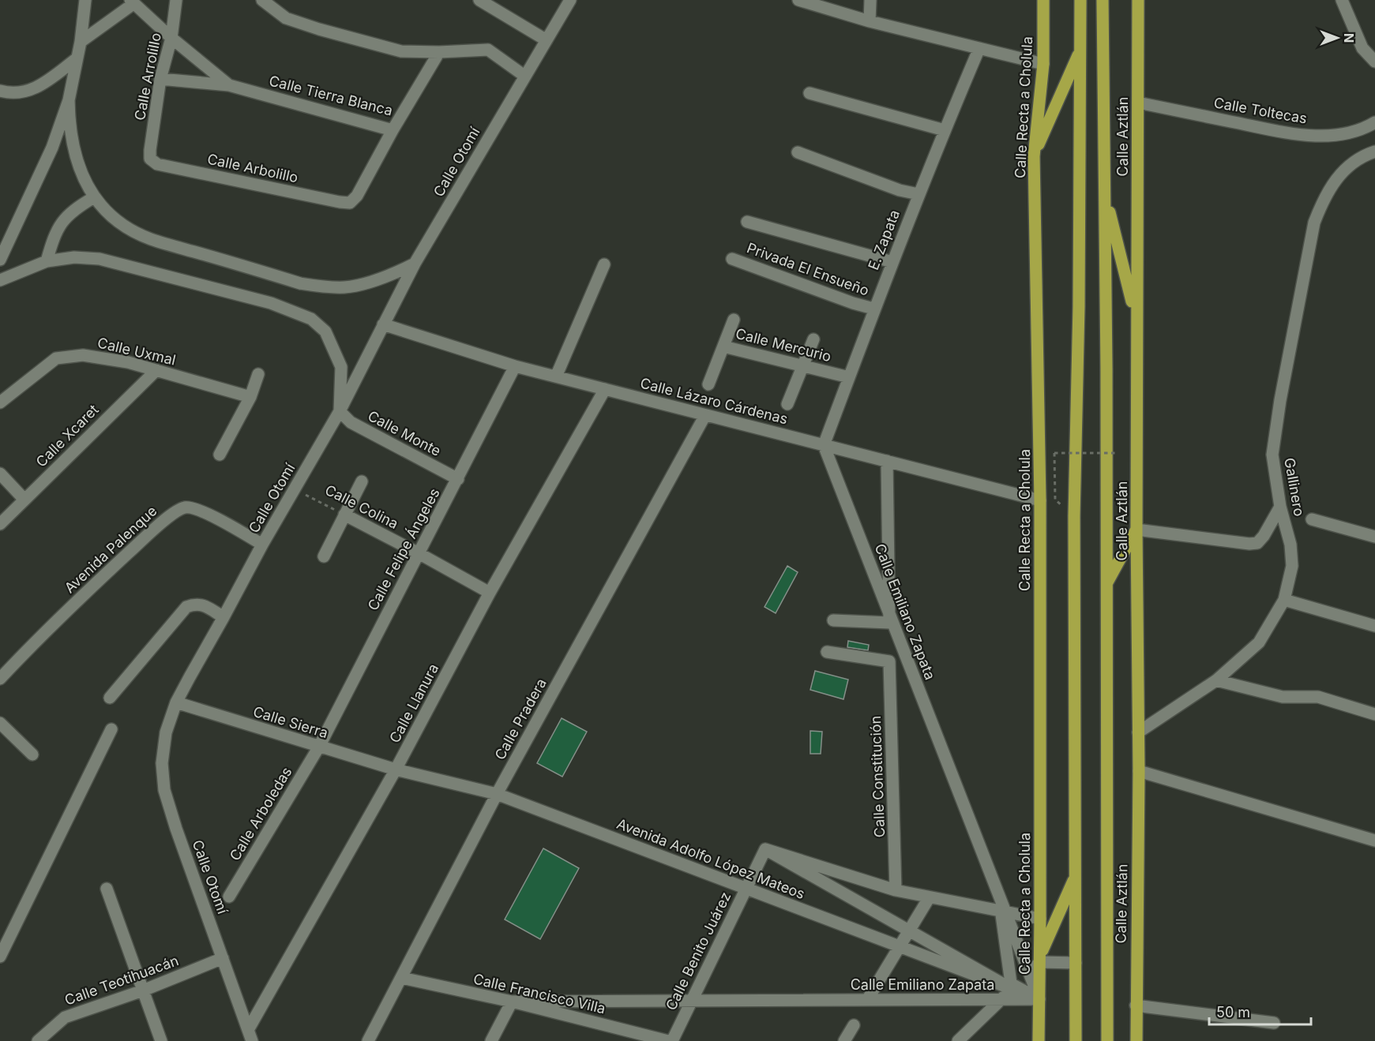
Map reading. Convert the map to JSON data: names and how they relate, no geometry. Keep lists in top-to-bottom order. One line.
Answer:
{"streets":{"main road":["Calle Recta a Cholula","Calle Aztlán"],"street":["Calle Arrolillo","Calle Tierra Blanca","Calle Toltecas","Calle Otomí","Calle Arbolillo","E. Zapata","Privada El Ensueño","Calle Mercurio","Calle Uxmal","Calle Lázaro Cárdenas","Calle Monte","Calle Xcaret","Gallinero","Calle Colina","Avenida Palenque","Calle Felipe Ángeles","Calle Emiliano Zapata","Calle Llanura","Calle Pradera","Calle Sierra","Calle Constitución","Calle Arboledas","Avenida Adolfo López Mateos","Calle Benito Juárez","Calle Teotihuacán","Calle Francisco Villa"]},"crossings":[["Calle Arrolillo","Calle Tierra Blanca"],["Calle Arrolillo","Calle Arbolillo"],["Calle Tierra Blanca","Calle Arbolillo"],["Calle Recta a Cholula","Calle Lázaro Cárdenas"],["Calle Recta a Cholula","Calle Emiliano Zapata"],["Calle Recta a Cholula","Avenida Adolfo López Mateos"],["Calle Toltecas","Calle Aztlán"],["Calle Aztlán","Gallinero"],["Calle Otomí","Calle Lázaro Cárdenas"],["Calle Otomí","Calle Monte"],["Calle Otomí","Calle Colina"],["Calle Otomí","Avenida Palenque"],["Calle Otomí","Calle Llanura"],["Calle Otomí","Calle Sierra"],["Calle Otomí","Calle Teotihuacán"],["E. Zapata","Privada El Ensueño"],["E. Zapata","Calle Mercurio"],["E. Zapata","Calle Lázaro Cárdenas"],["E. Zapata","Calle Emiliano Zapata"],["Calle Uxmal","Calle Xcaret"],["Calle Lázaro Cárdenas","Calle Felipe Ángeles"],["Calle Lázaro Cárdenas","Calle Emiliano Zapata"],["Calle Lázaro Cárdenas","Calle Llanura"],["Calle Lázaro Cárdenas","Calle Pradera"],["Calle Monte","Calle Felipe Ángeles"],["Calle Colina","Calle Felipe Ángeles"],["Calle Colina","Calle Llanura"],["Calle Felipe Ángeles","Calle Sierra"],["Calle Felipe Ángeles","Calle Arboledas"],["Calle Emiliano Zapata","Avenida Adolfo López Mateos"],["Calle Emiliano Zapata","Calle Benito Juárez"],["Calle Emiliano Zapata","Calle Francisco Villa"],["Calle Llanura","Calle Sierra"],["Calle Llanura","Avenida Adolfo López Mateos"],["Calle Pradera","Avenida Adolfo López Mateos"],["Calle Pradera","Calle Francisco Villa"],["Calle Sierra","Calle Arboledas"],["Calle Sierra","Avenida Adolfo López Mateos"],["Calle Constitución","Avenida Adolfo López Mateos"],["Avenida Adolfo López Mateos","Calle Benito Juárez"],["Calle Benito Juárez","Calle Francisco Villa"]],"scale_bar":"50 m","north":"right"}
